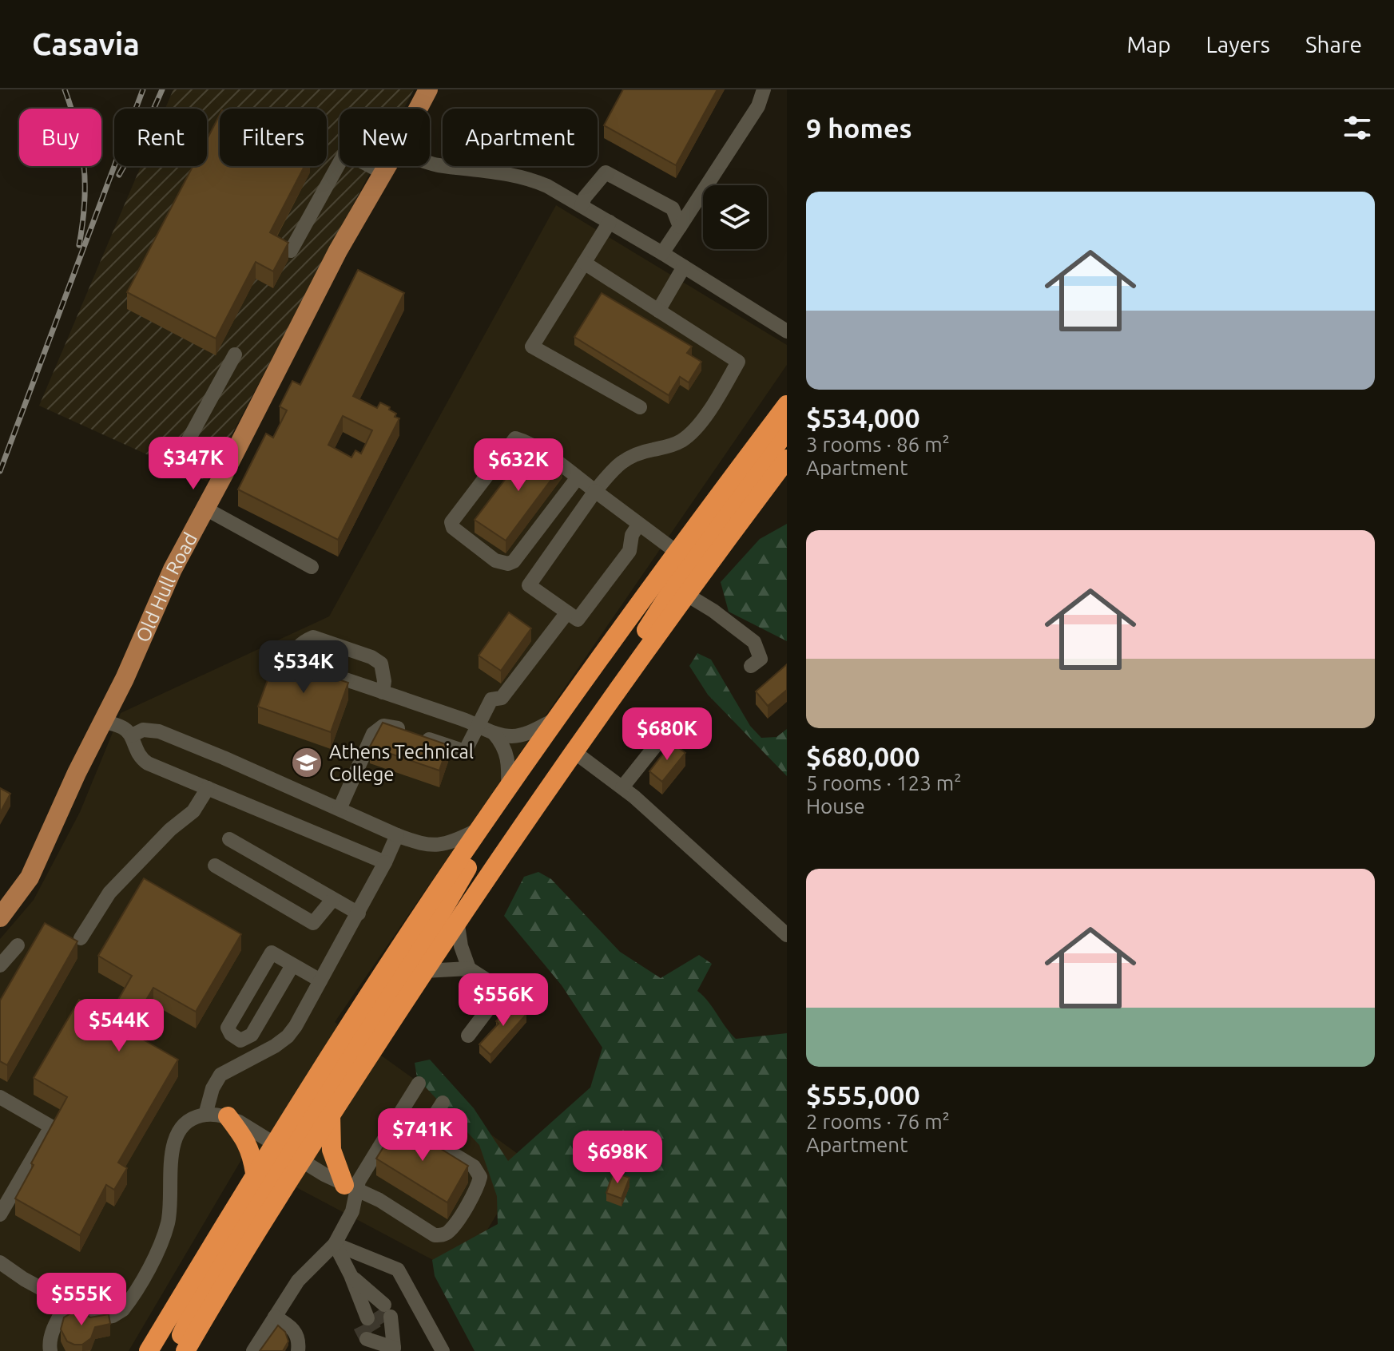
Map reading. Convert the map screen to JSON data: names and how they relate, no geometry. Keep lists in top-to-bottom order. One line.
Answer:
{"streets":{"main road":["Old Hull Road"]},"places":{"school or university":["Athens Technical College"]},"page":{"header":"Casavia","nav":["Map","Layers","Share"],"heading":"9 homes","chip":["Buy","Rent","Filters","New","Apartment"],"list":[{"name":"$534,000","note":"3 rooms · 86 m² · Apartment"},{"name":"$680,000","note":"5 rooms · 123 m² · House"},{"name":"$555,000","note":"2 rooms · 76 m² · Apartment"}],"price":["$347K","$632K","$534K","$680K","$556K","$544K","$741K","$698K","$555K"]}}
